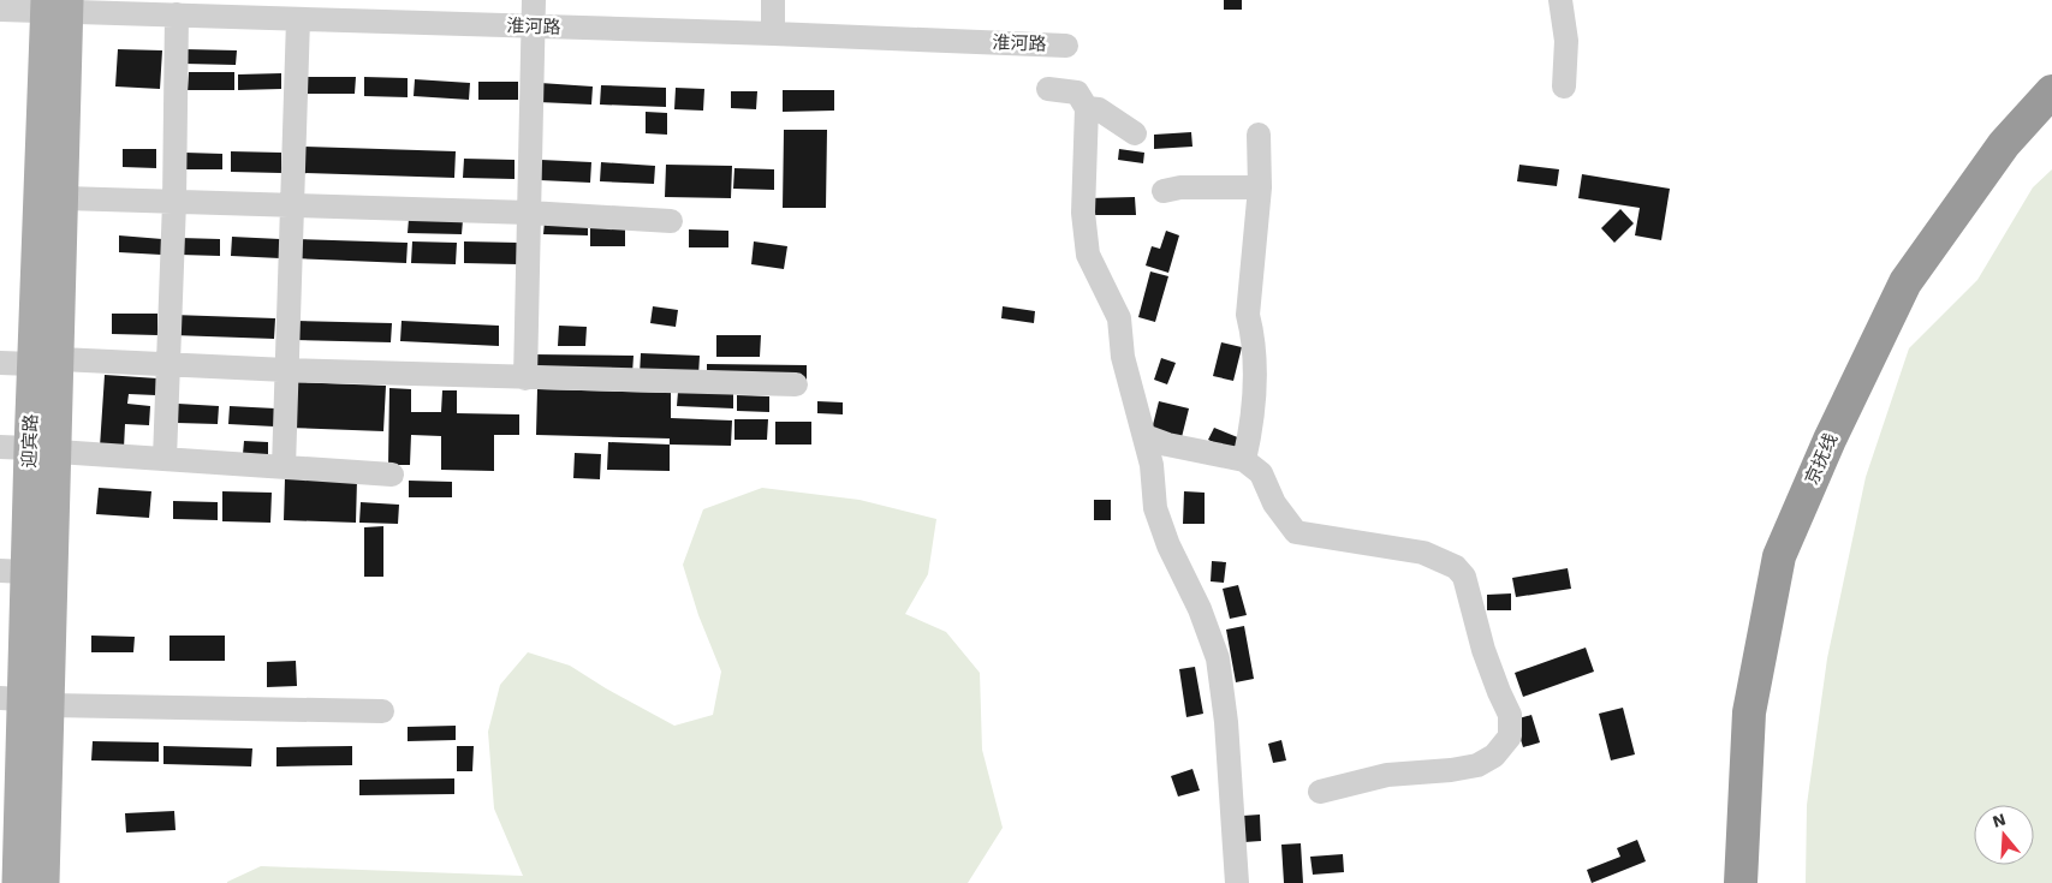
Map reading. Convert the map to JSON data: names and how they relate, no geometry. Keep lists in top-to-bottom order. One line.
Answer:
{"streets":{"highway":["京抚线"],"main road":["迎宾路"],"street":["淮河路"]},"crossings":[["淮河路","迎宾路"]],"north":"top"}
